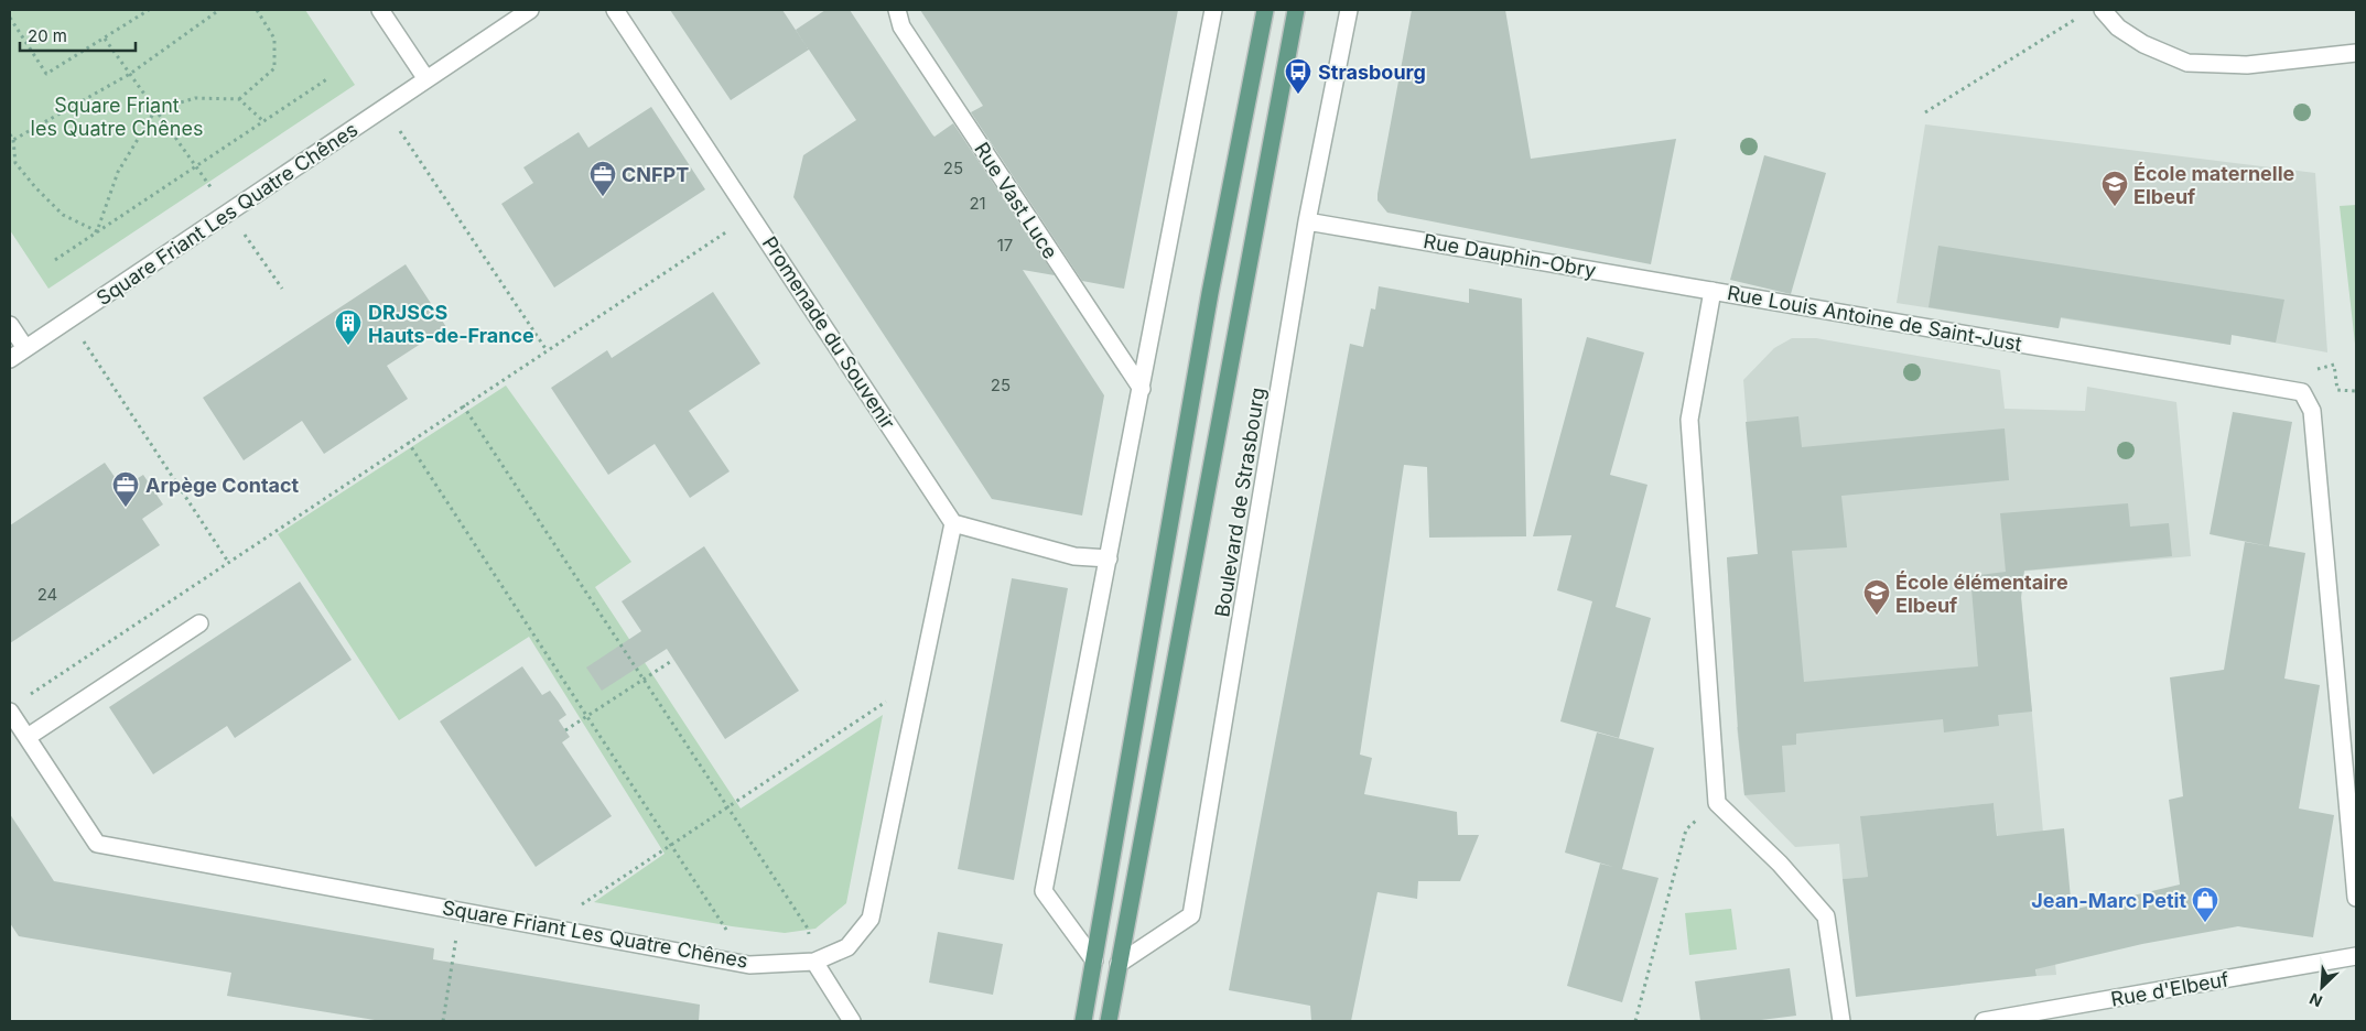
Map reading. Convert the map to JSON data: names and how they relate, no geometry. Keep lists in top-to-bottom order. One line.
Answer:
{"streets":{"main road":["Boulevard de Strasbourg"],"street":["Rue Vast Luce","Square Friant Les Quatre Chênes","Rue Dauphin-Obry","Rue Louis Antoine de Saint-Just","Promenade du Souvenir","Rue d'Elbeuf"]},"crossings":[["Square Friant Les Quatre Chênes","Promenade du Souvenir"],["Rue Dauphin-Obry","Rue Louis Antoine de Saint-Just"],["Rue Dauphin-Obry","Boulevard de Strasbourg"]],"parks":["Square Friant les Quatre Chênes"],"places":{"bus stop":["Strasbourg"],"office":["CNFPT","Arpège Contact"],"school or university":["École maternelle Elbeuf","École élémentaire Elbeuf"],"building":["DRJSCS Hauts-de-France"],"shop":["Jean-Marc Petit"]},"house_numbers":["25","21","17","25","24"],"scale_bar":"20 m","north":"bottom left"}
